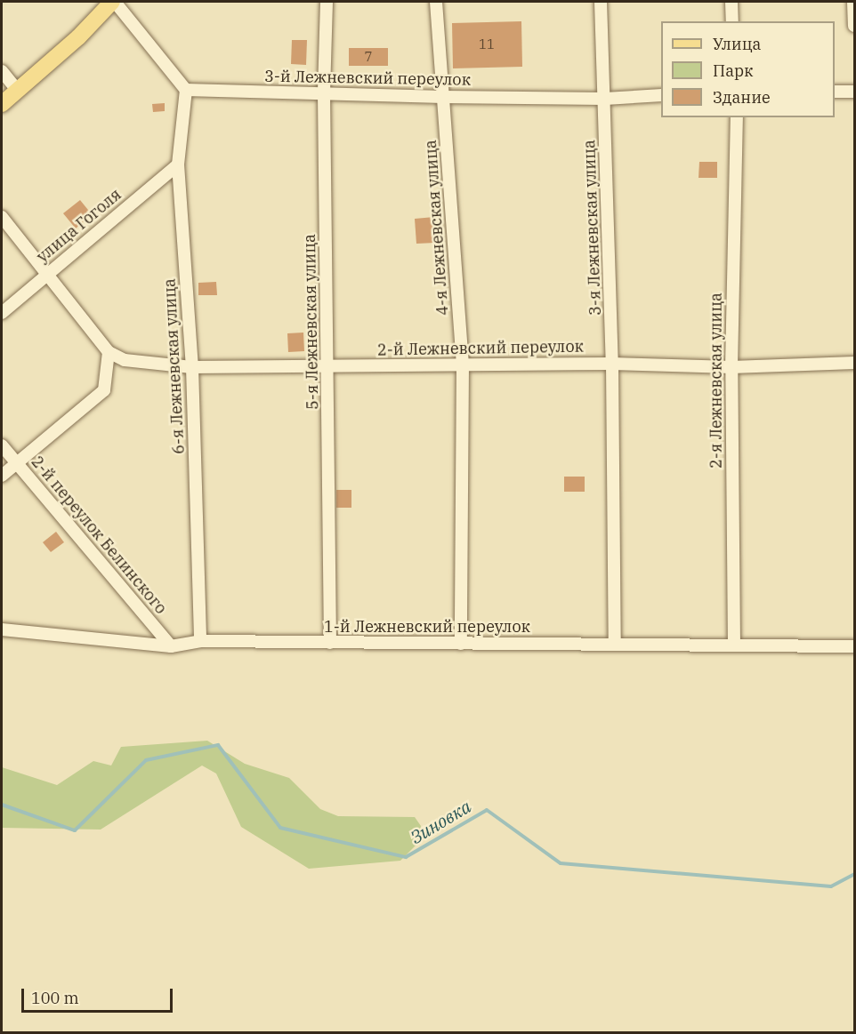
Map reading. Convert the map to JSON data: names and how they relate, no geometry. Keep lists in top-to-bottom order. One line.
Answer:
{"streets":{"street":["3-й Лежневский переулок","улица Гоголя","4-я Лежневская улица","3-я Лежневская улица","5-я Лежневская улица","2-й Лежневский переулок","6-я Лежневская улица","2-я Лежневская улица","2-й переулок Белинского","1-й Лежневский переулок"]},"crossings":[["3-й Лежневский переулок","4-я Лежневская улица"],["3-й Лежневский переулок","3-я Лежневская улица"],["3-й Лежневский переулок","5-я Лежневская улица"],["3-й Лежневский переулок","6-я Лежневская улица"],["улица Гоголя","6-я Лежневская улица"],["4-я Лежневская улица","2-й Лежневский переулок"],["4-я Лежневская улица","1-й Лежневский переулок"],["3-я Лежневская улица","2-й Лежневский переулок"],["3-я Лежневская улица","1-й Лежневский переулок"],["5-я Лежневская улица","2-й Лежневский переулок"],["5-я Лежневская улица","1-й Лежневский переулок"],["2-й Лежневский переулок","6-я Лежневская улица"],["2-й Лежневский переулок","2-я Лежневская улица"],["6-я Лежневская улица","1-й Лежневский переулок"],["2-я Лежневская улица","1-й Лежневский переулок"],["2-й переулок Белинского","1-й Лежневский переулок"]],"water":["Зиновка"],"house_numbers":["11","7"],"legend":["Улица","Парк","Здание"],"scale_bar":"100 m"}
